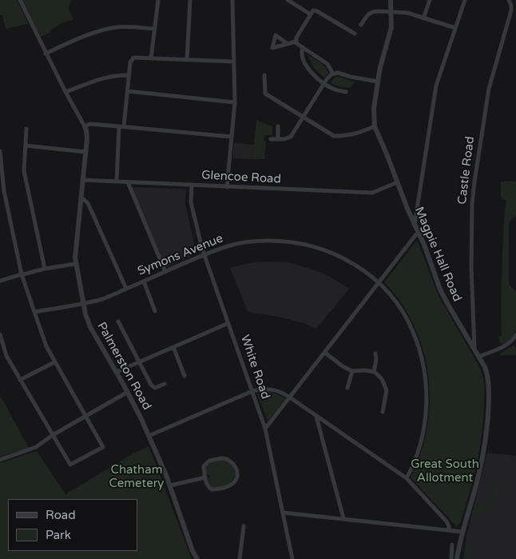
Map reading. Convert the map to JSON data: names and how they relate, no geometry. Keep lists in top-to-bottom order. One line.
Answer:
{"streets":{"street":["Castle Road","Glencoe Road","Magpie Hall Road","Symons Avenue","Palmerston Road","White Road"]},"crossings":[["Castle Road","Magpie Hall Road"],["Glencoe Road","Magpie Hall Road"],["Glencoe Road","Palmerston Road"],["Glencoe Road","White Road"],["Symons Avenue","Palmerston Road"],["Symons Avenue","White Road"]],"parks":["Great South Allotment","Chatham Cemetery"],"legend":["Road","Park"]}
